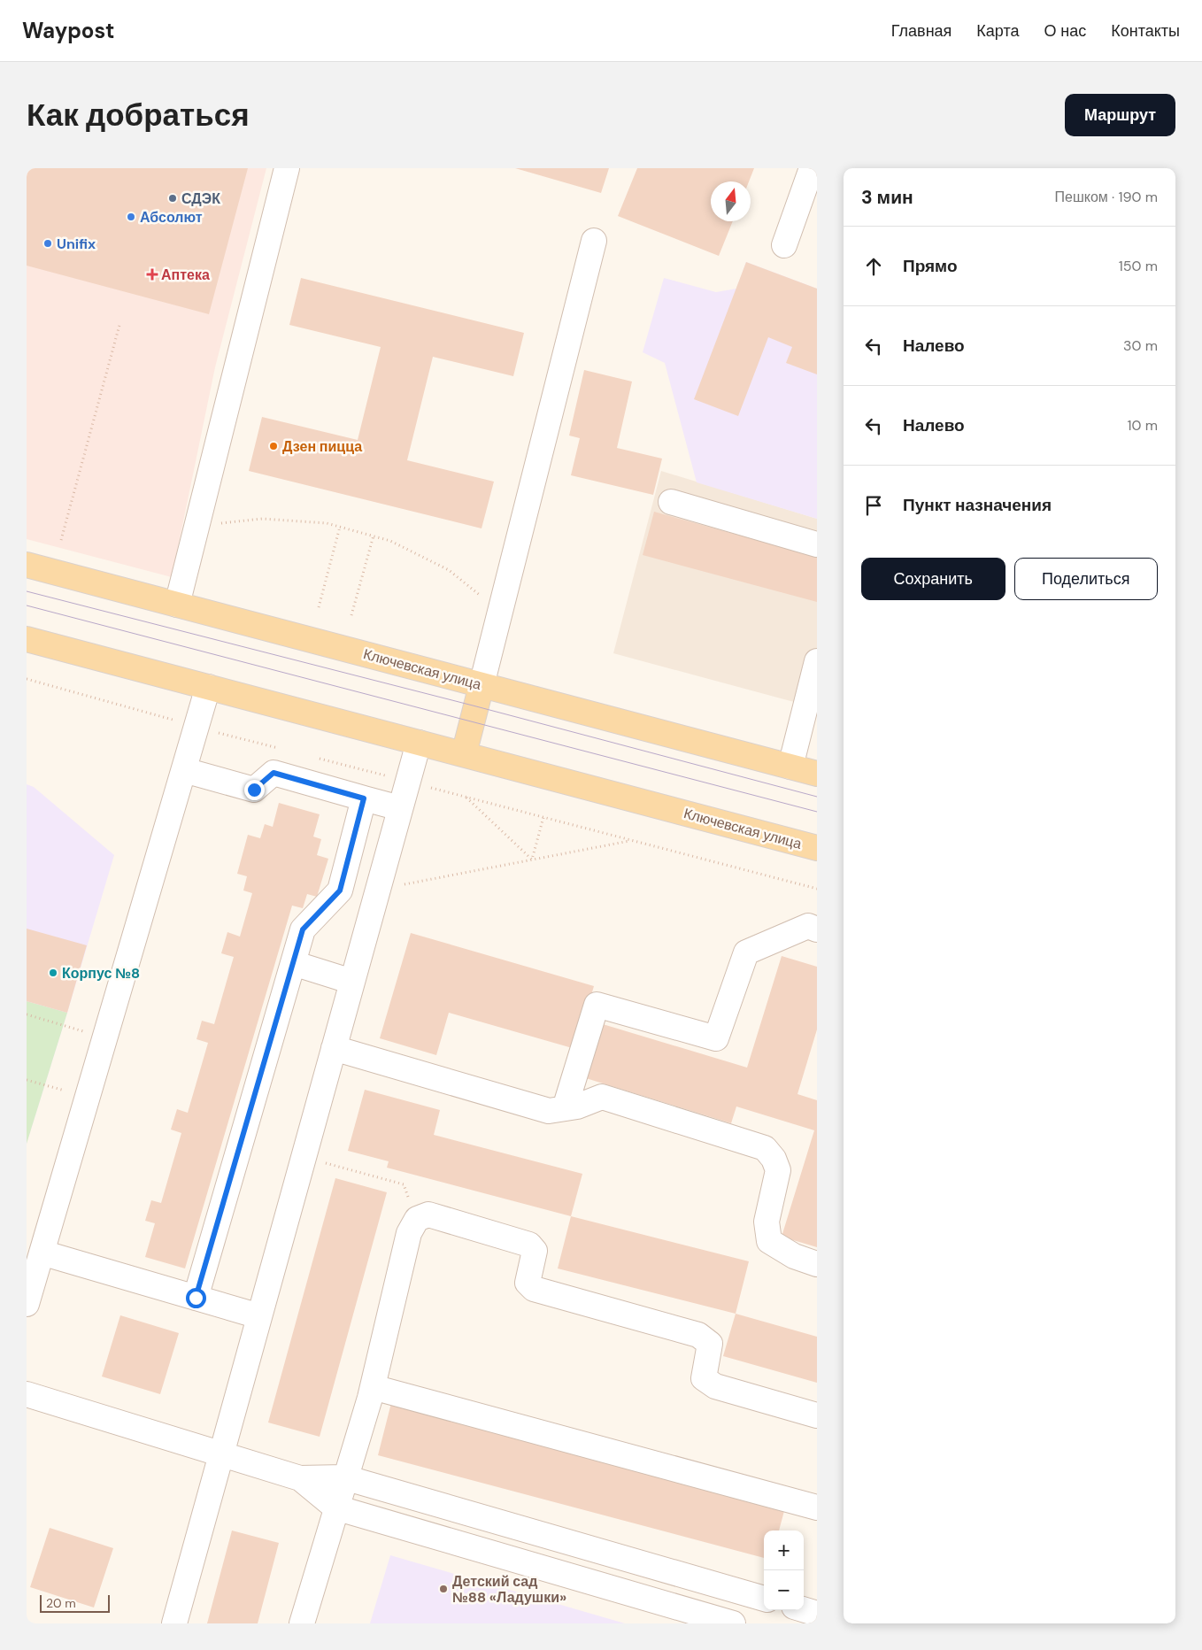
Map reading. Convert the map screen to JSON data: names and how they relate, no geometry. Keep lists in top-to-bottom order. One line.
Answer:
{"streets":{"main road":["Ключевская улица"]},"places":{"other":["СДЭК","Абсолют","Unifix","Дзен пицца","Корпус №8","Детский сад №88 «Ладушки»"],"health":["Аптека"]},"scale_bar":"20 m","north":"top","page":{"header":"Waypost","nav":["Главная","Карта","О нас","Контакты"],"buttons":["Маршрут",["Сохранить","Поделиться"]],"title":"Как добраться","heading":["3 мин","Пешком · 190 m"],"list":[["Прямо","150 m"],["Налево","30 m"],["Налево","10 m"],"Пункт назначения"],"map_buttons":["+","−"],"scale":"20 m"}}
